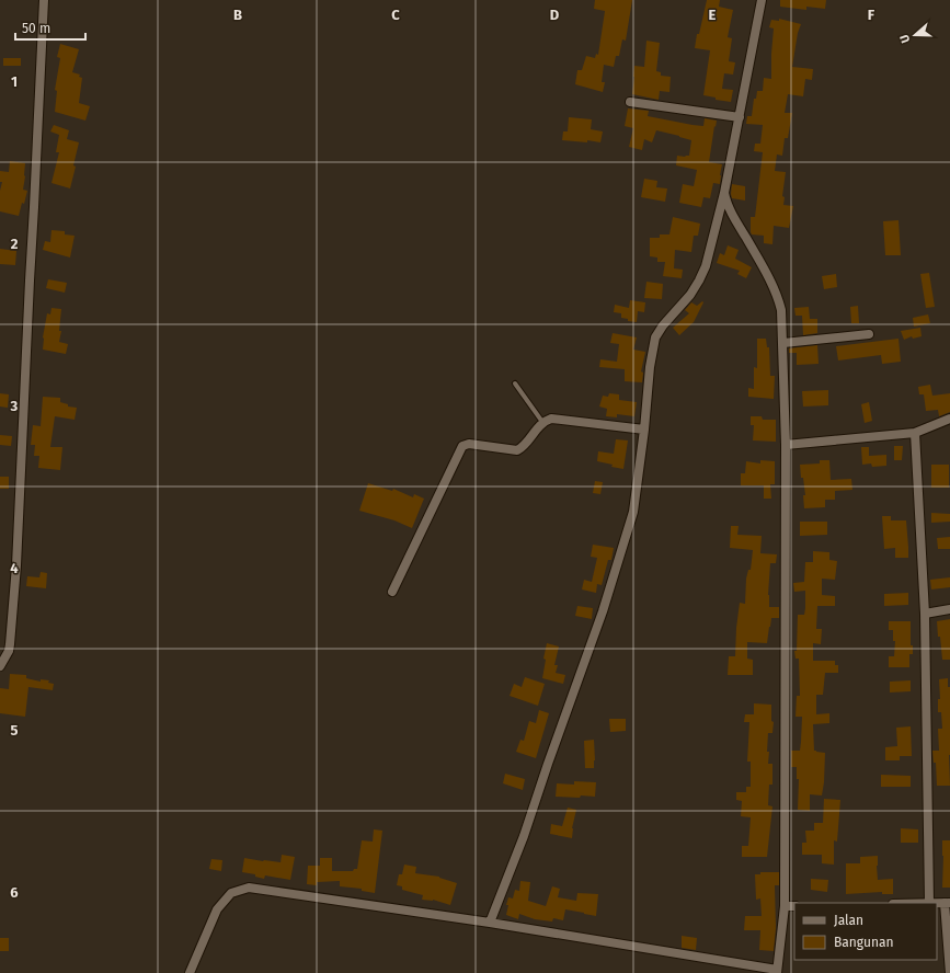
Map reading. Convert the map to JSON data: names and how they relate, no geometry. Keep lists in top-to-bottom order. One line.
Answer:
{"legend":["Jalan","Bangunan"],"scale_bar":"50 m","north":"left","grid":{"columns":["B","C","D","E","F"],"rows":["1","2","3","4","5","6"]}}
